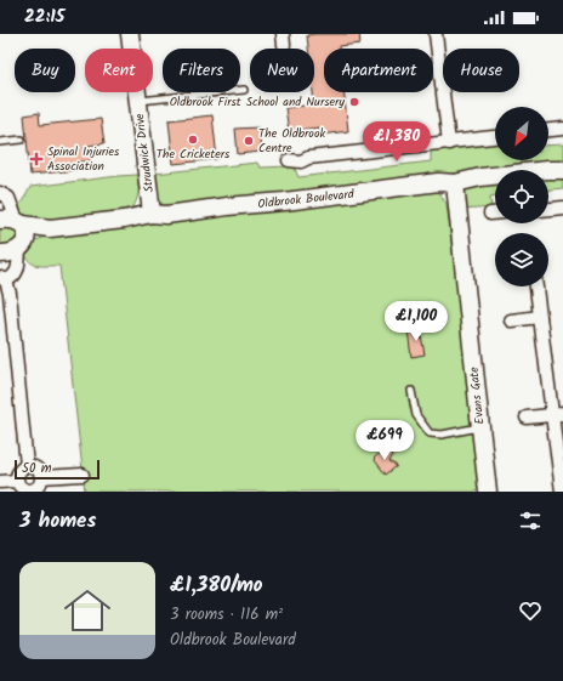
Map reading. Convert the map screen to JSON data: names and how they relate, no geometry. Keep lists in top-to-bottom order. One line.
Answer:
{"streets":{"street":["Strudwick Drive","Oldbrook Boulevard","Evans Gate"]},"crossings":[["Strudwick Drive","Oldbrook Boulevard"],["Oldbrook Boulevard","Evans Gate"]],"places":{"other":["Oldbrook First School and Nursery","The Cricketers","The Oldbrook Centre"],"health":["Spinal Injuries Association"]},"scale_bar":"50 m","north":"bottom left","page":{"status":"22:15","chip":["Buy","Rent","Filters","New","Apartment","House"],"price":["£1,380","£1,100","£699"],"scale":"50 m","heading":"3 homes","list":[{"name":"£1,380/mo","note":"3 rooms · 116 m² · Oldbrook Boulevard"}]}}
